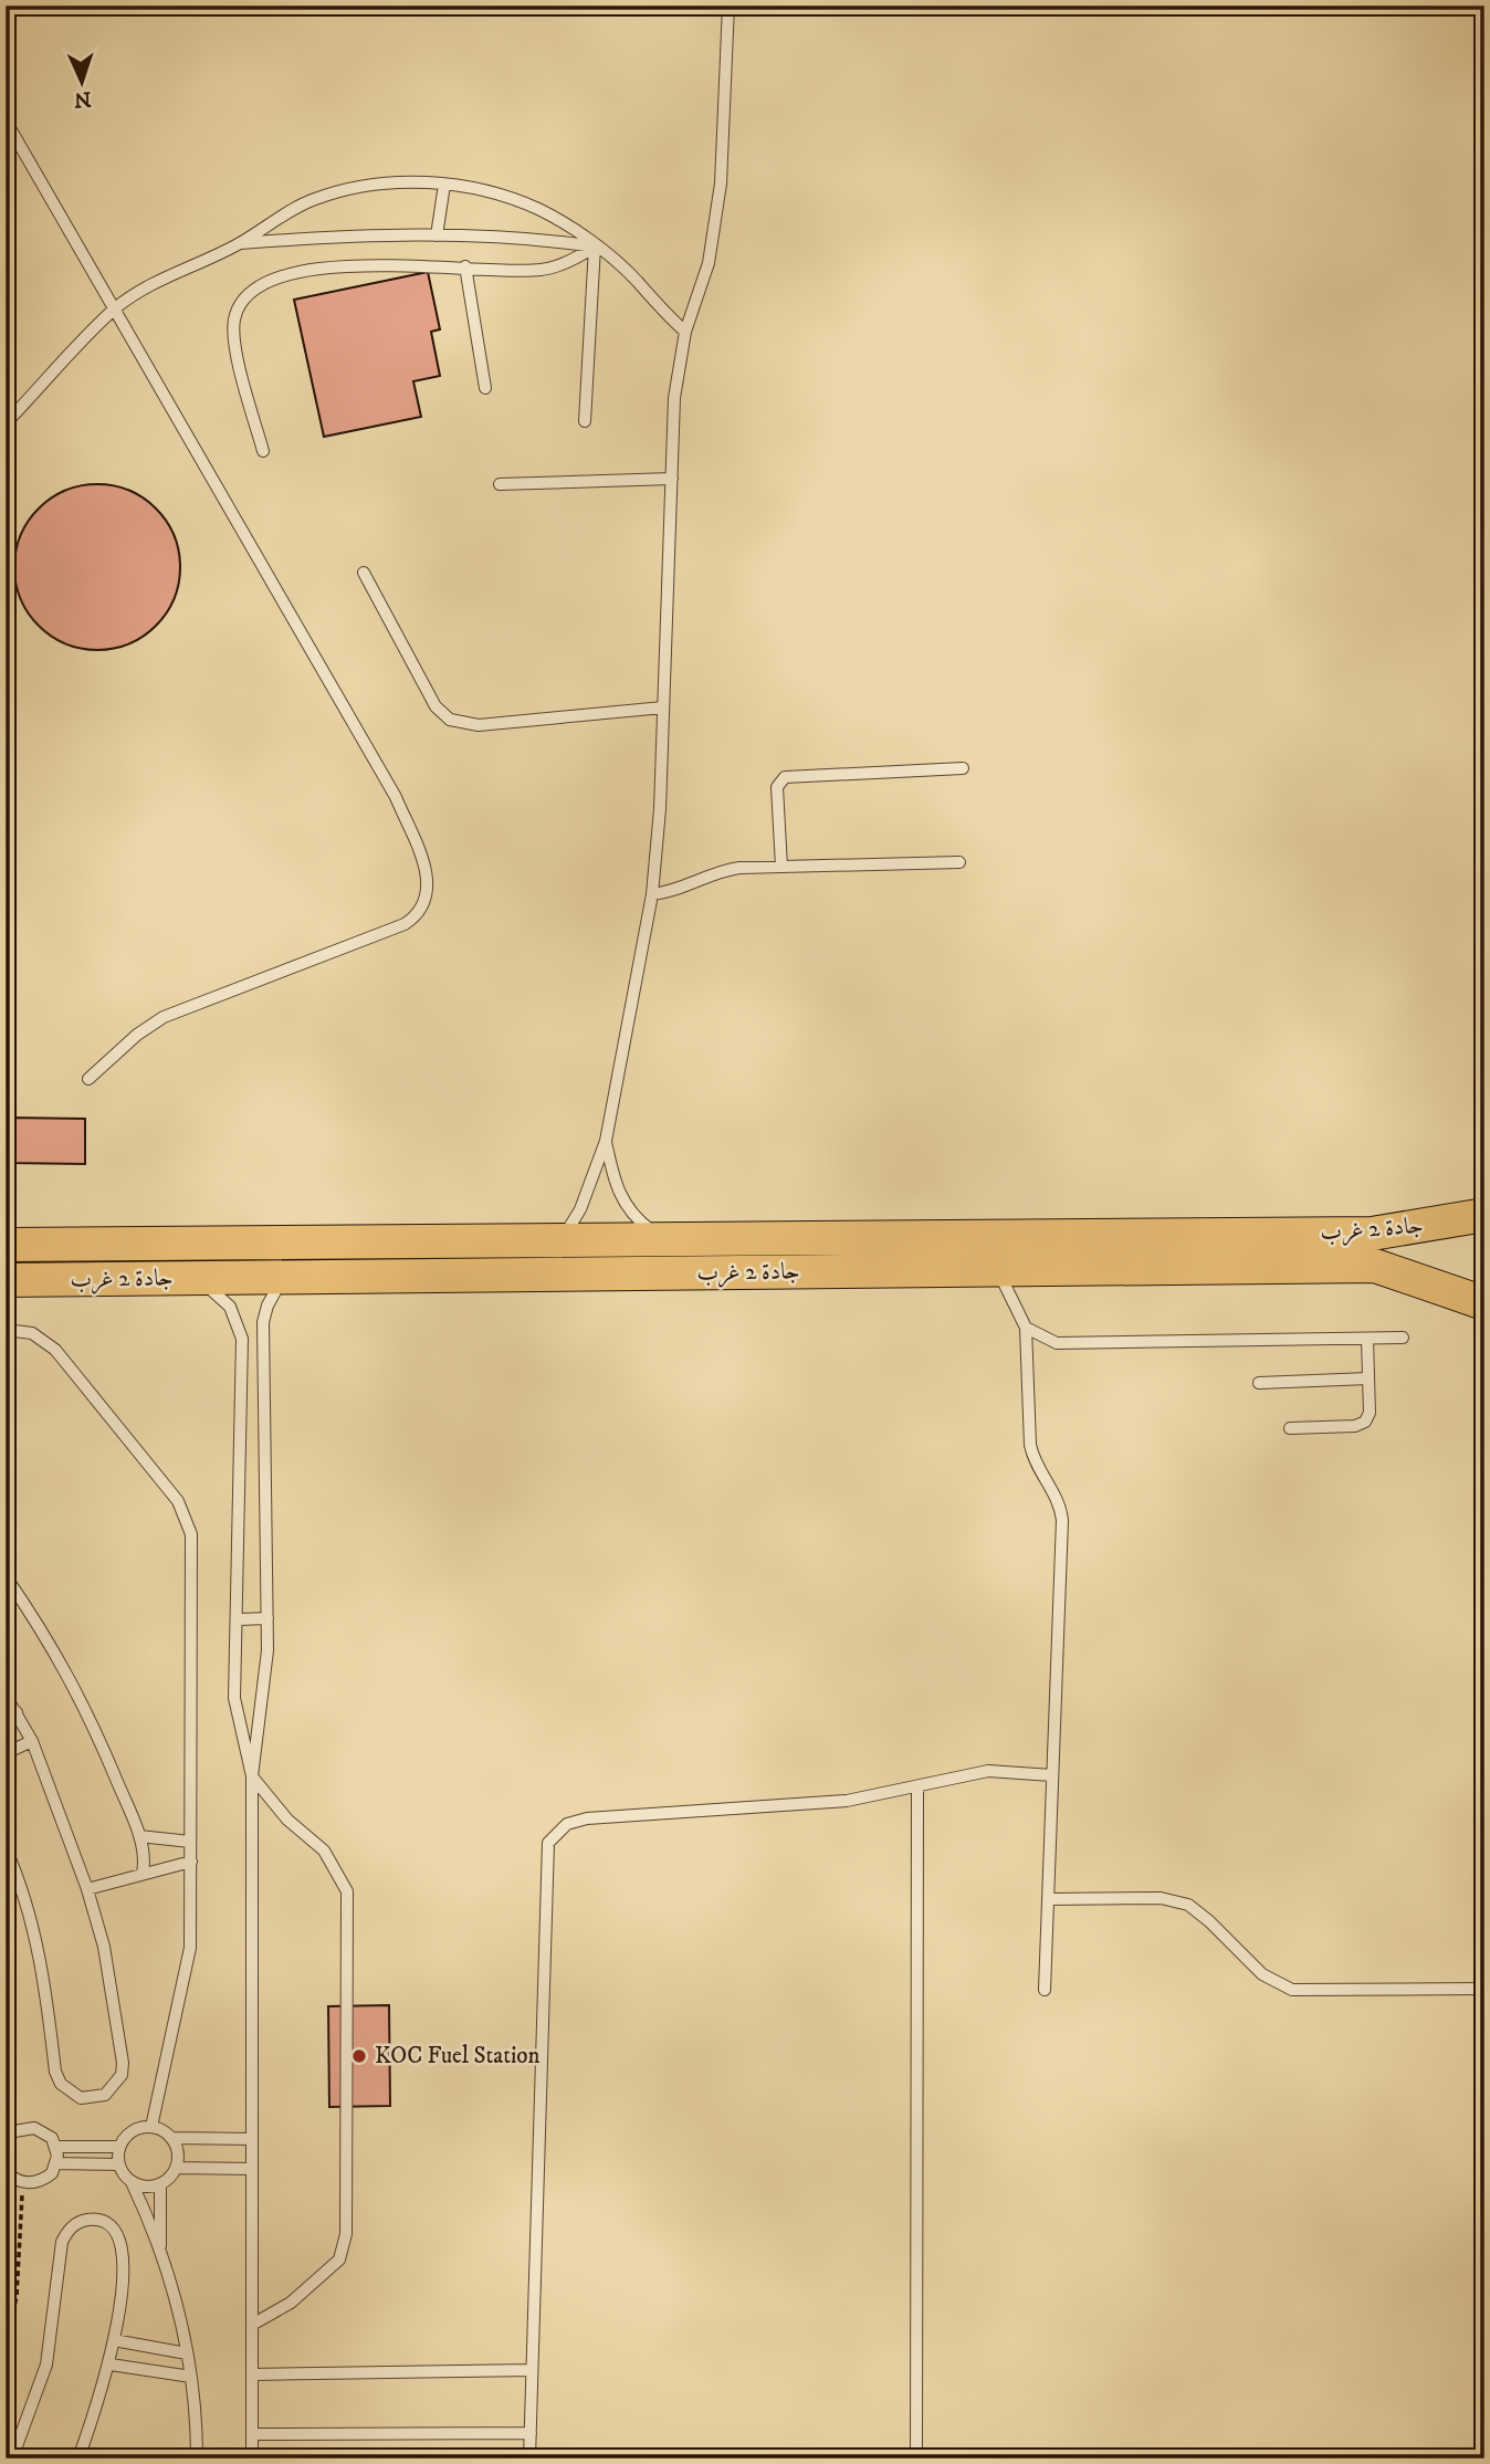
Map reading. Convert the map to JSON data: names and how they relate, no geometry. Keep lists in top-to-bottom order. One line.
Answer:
{"streets":{"main road":["جادة 2 غرب"]},"places":["KOC Fuel Station"],"north":"bottom"}
